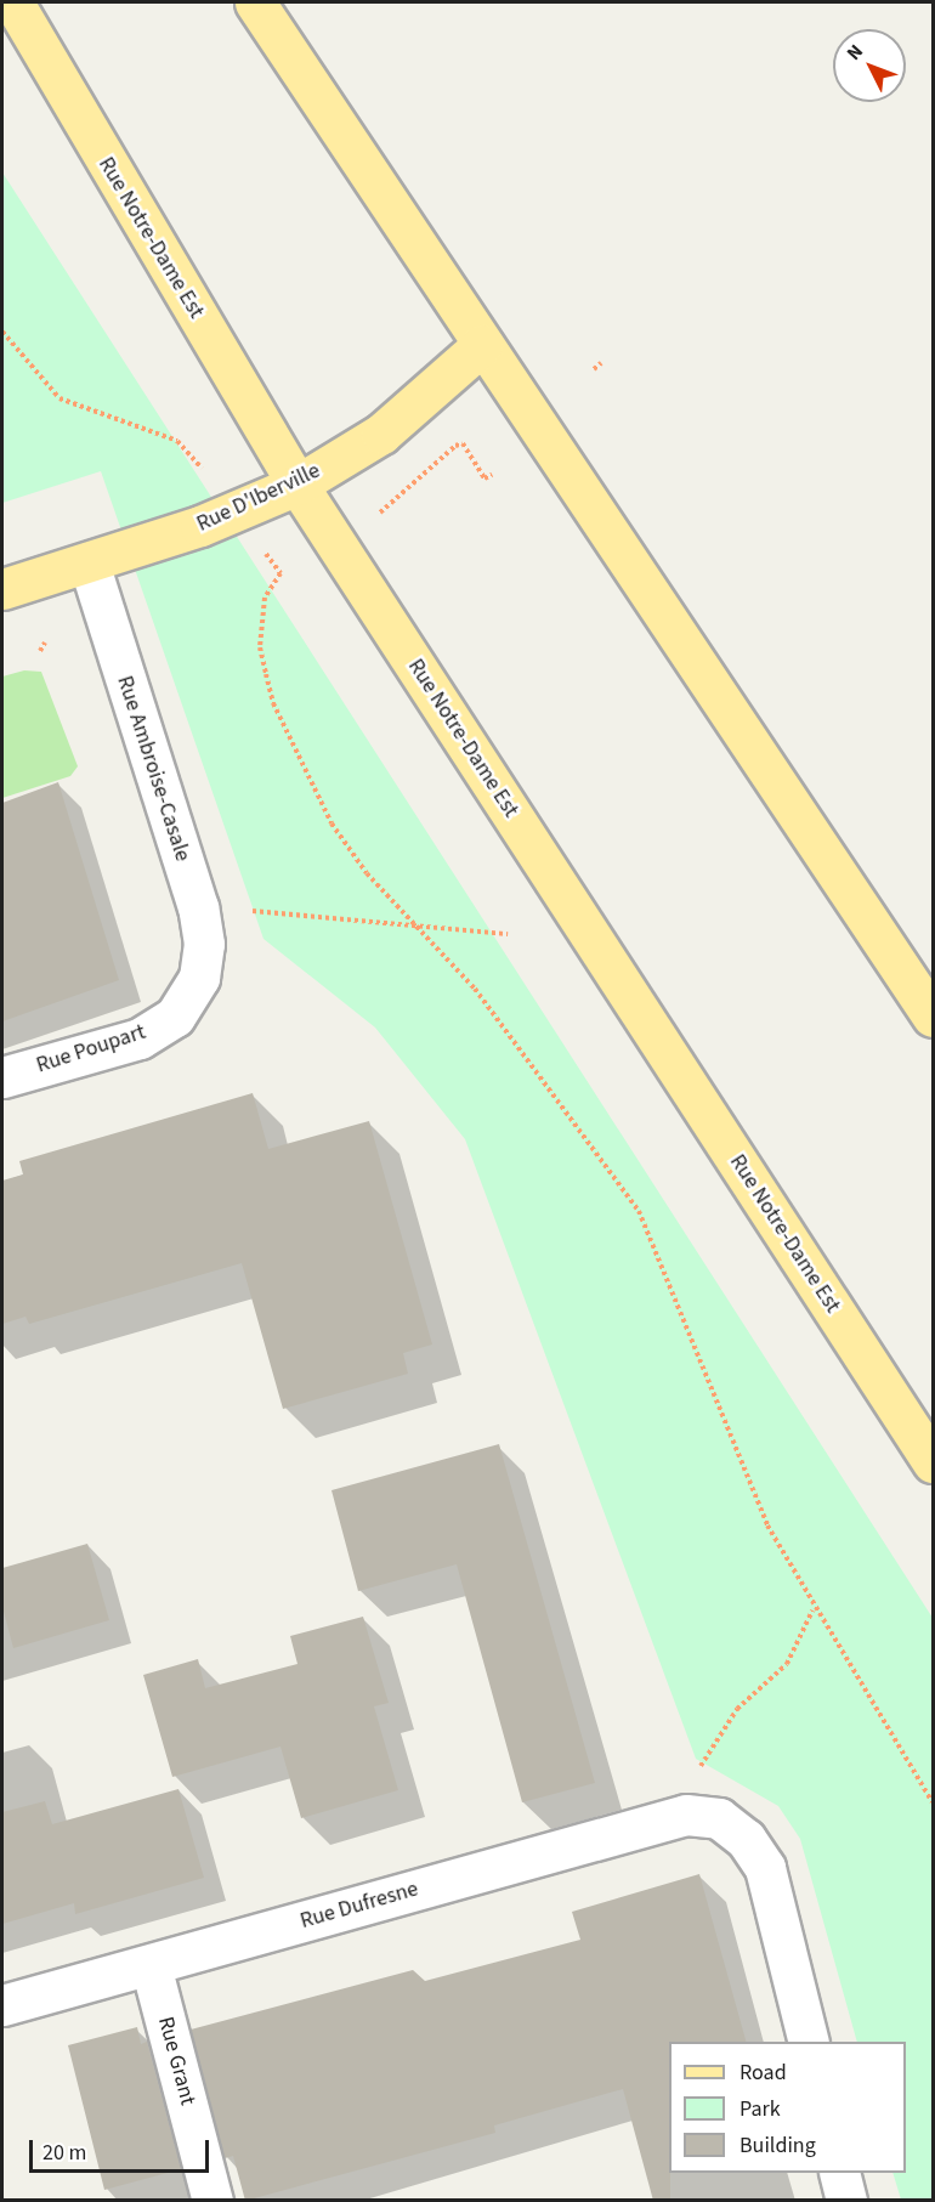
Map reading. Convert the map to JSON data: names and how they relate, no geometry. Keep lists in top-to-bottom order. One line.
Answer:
{"streets":{"main road":["Rue Notre-Dame Est","Rue D'Iberville"],"street":["Rue Ambroise-Casale","Rue Poupart","Rue Dufresne","Rue Grant"]},"crossings":[["Rue Notre-Dame Est","Rue D'Iberville"],["Rue D'Iberville","Rue Ambroise-Casale"],["Rue Ambroise-Casale","Rue Poupart"],["Rue Dufresne","Rue Grant"]],"legend":["Road","Park","Building"],"scale_bar":"20 m","north":"top left"}
